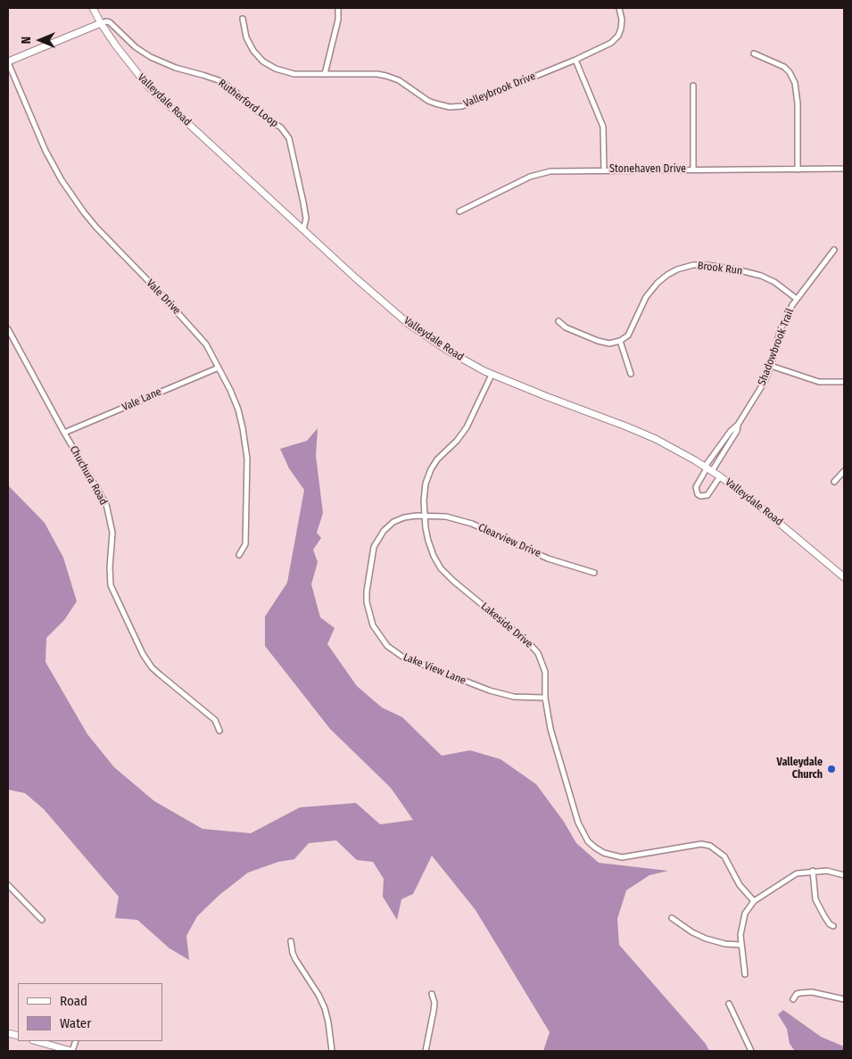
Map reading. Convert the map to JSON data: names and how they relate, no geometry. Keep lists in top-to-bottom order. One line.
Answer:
{"streets":{"main road":["Valleydale Road"],"street":["Valleybrook Drive","Rutherford Loop","Stonehaven Drive","Brook Run","Vale Drive","Shadowbrook Trail","Vale Lane","Chuchura Road","Clearview Drive","Lakeside Drive","Lake View Lane"]},"crossings":[["Valleydale Road","Rutherford Loop"],["Valleydale Road","Shadowbrook Trail"],["Valleydale Road","Lakeside Drive"],["Brook Run","Shadowbrook Trail"],["Vale Drive","Vale Lane"],["Vale Lane","Chuchura Road"],["Clearview Drive","Lakeside Drive"],["Clearview Drive","Lake View Lane"],["Lakeside Drive","Lake View Lane"]],"places":["Valleydale Church"],"legend":["Road","Water"],"north":"left"}
